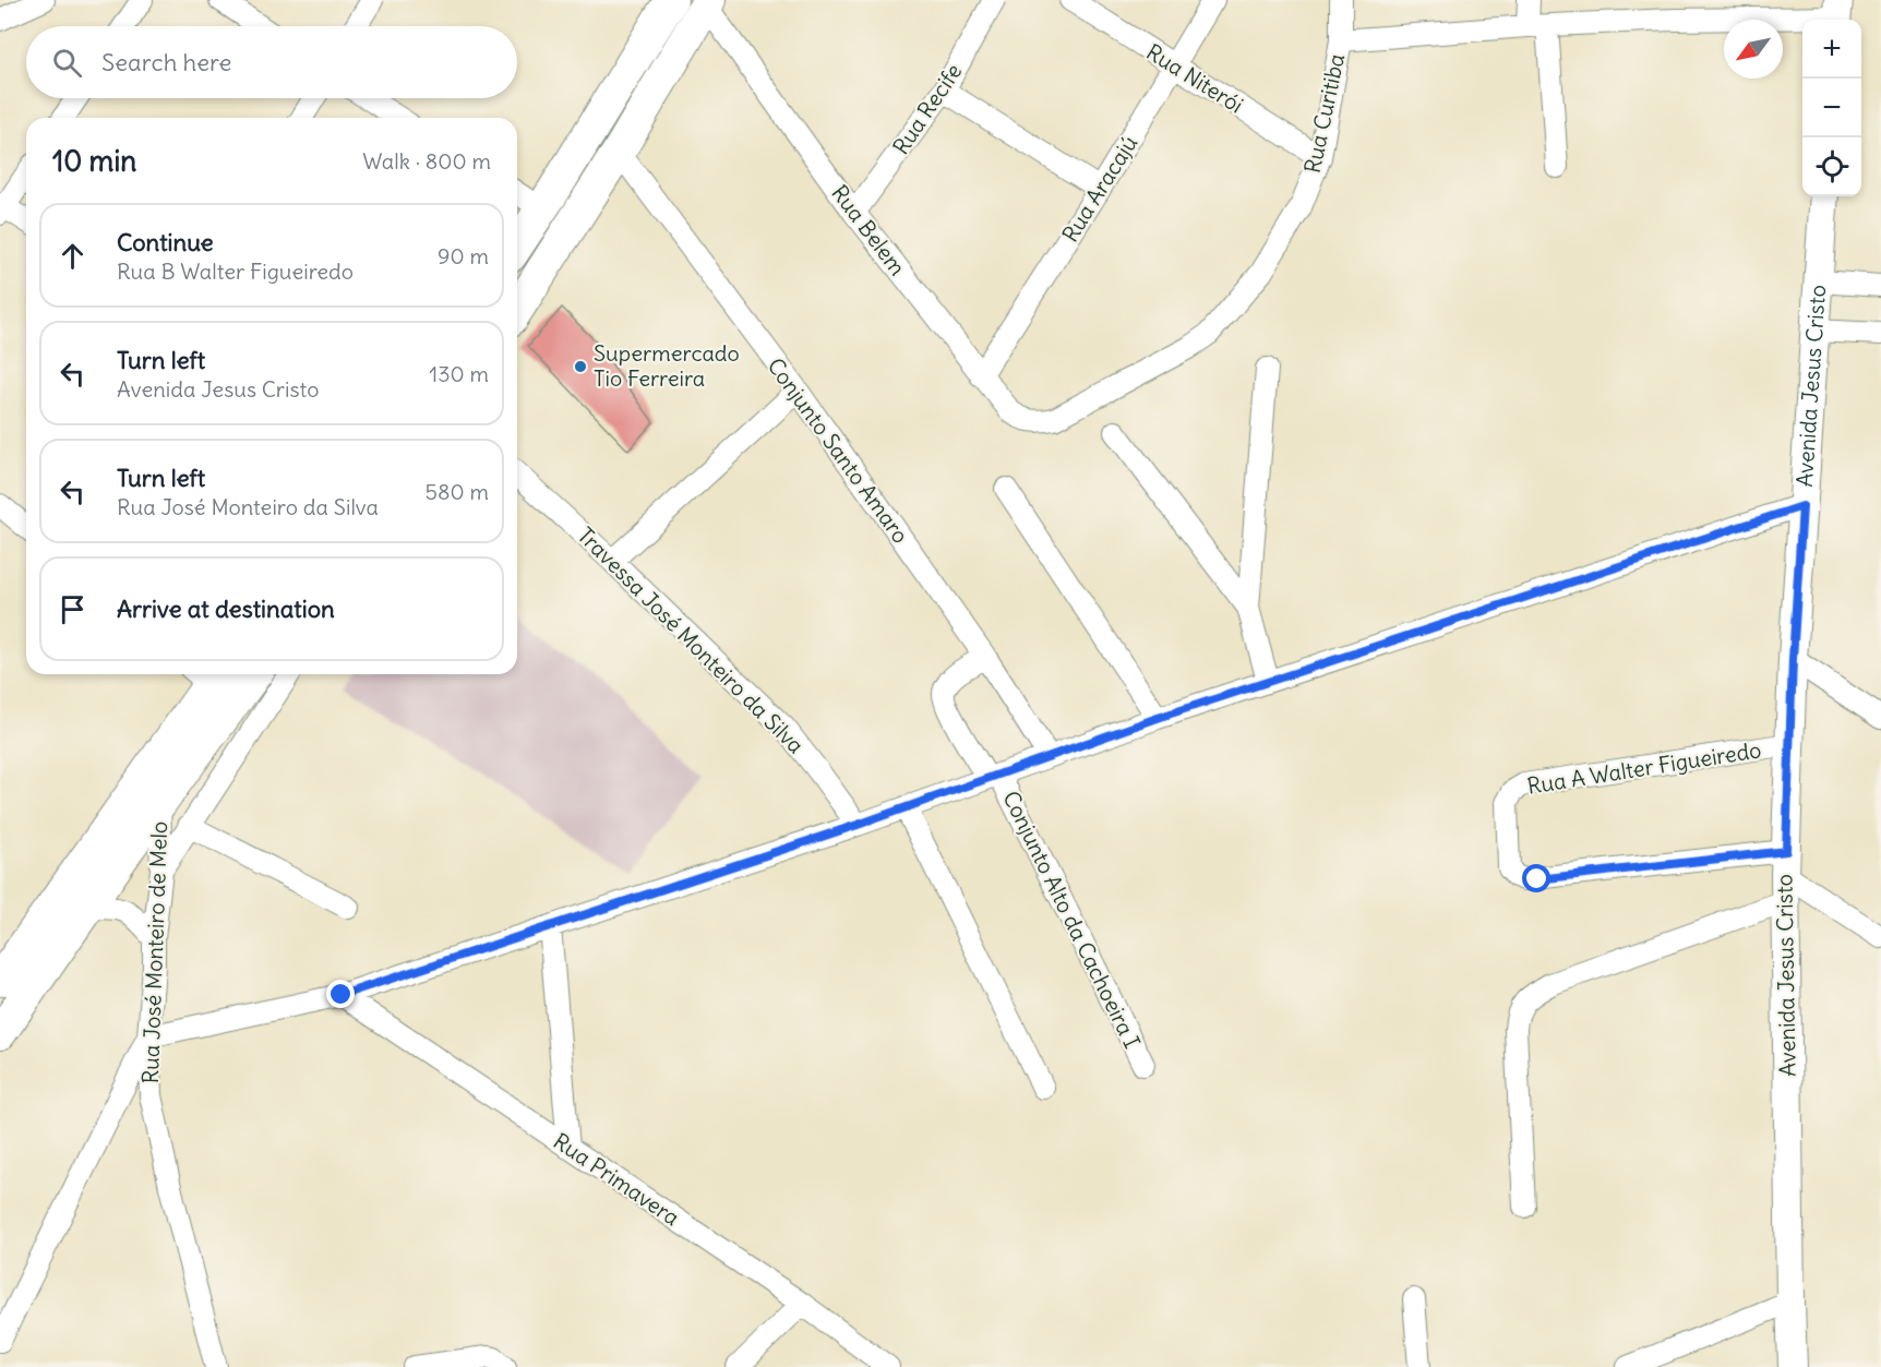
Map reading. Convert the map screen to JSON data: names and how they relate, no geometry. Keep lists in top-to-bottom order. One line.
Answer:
{"streets":{"main road":["Avenida Jesus Cristo"],"street":["Rua Niterói","Rua Recife","Rua Curitiba","Rua Aracajú","Rua Belem","Conjunto Santo Amaro","Travessa José Monteiro da Silva","Rua A Walter Figueiredo","Conjunto Alto da Cachoeira I","Rua José Monteiro de Melo","Rua Primavera"]},"crossings":[["Rua Niterói","Rua Curitiba"],["Rua Niterói","Rua Aracajú"],["Rua Recife","Rua Belem"],["Rua Curitiba","Rua Belem"],["Rua Aracajú","Rua Belem"],["Avenida Jesus Cristo","Rua A Walter Figueiredo"],["Conjunto Santo Amaro","Conjunto Alto da Cachoeira I"]],"places":["Supermercado Tio Ferreira"],"north":"bottom left","page":{"map_buttons":["+","−"],"search":"Search here","heading":["10 min","Walk · 800 m"],"list":[["Continue","Rua B Walter Figueiredo","90 m"],["Turn left","Avenida Jesus Cristo","130 m"],["Turn left","Rua José Monteiro da Silva","580 m"],"Arrive at destination"]}}
